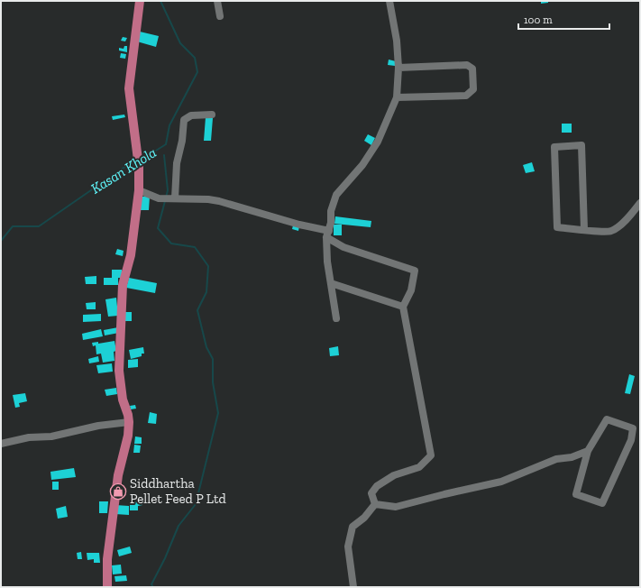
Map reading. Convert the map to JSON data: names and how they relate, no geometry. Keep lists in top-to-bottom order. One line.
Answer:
{"water":["Kasan Khola"],"places":{"shop":["Siddhartha Pellet Feed P Ltd"]},"scale_bar":"100 m"}
